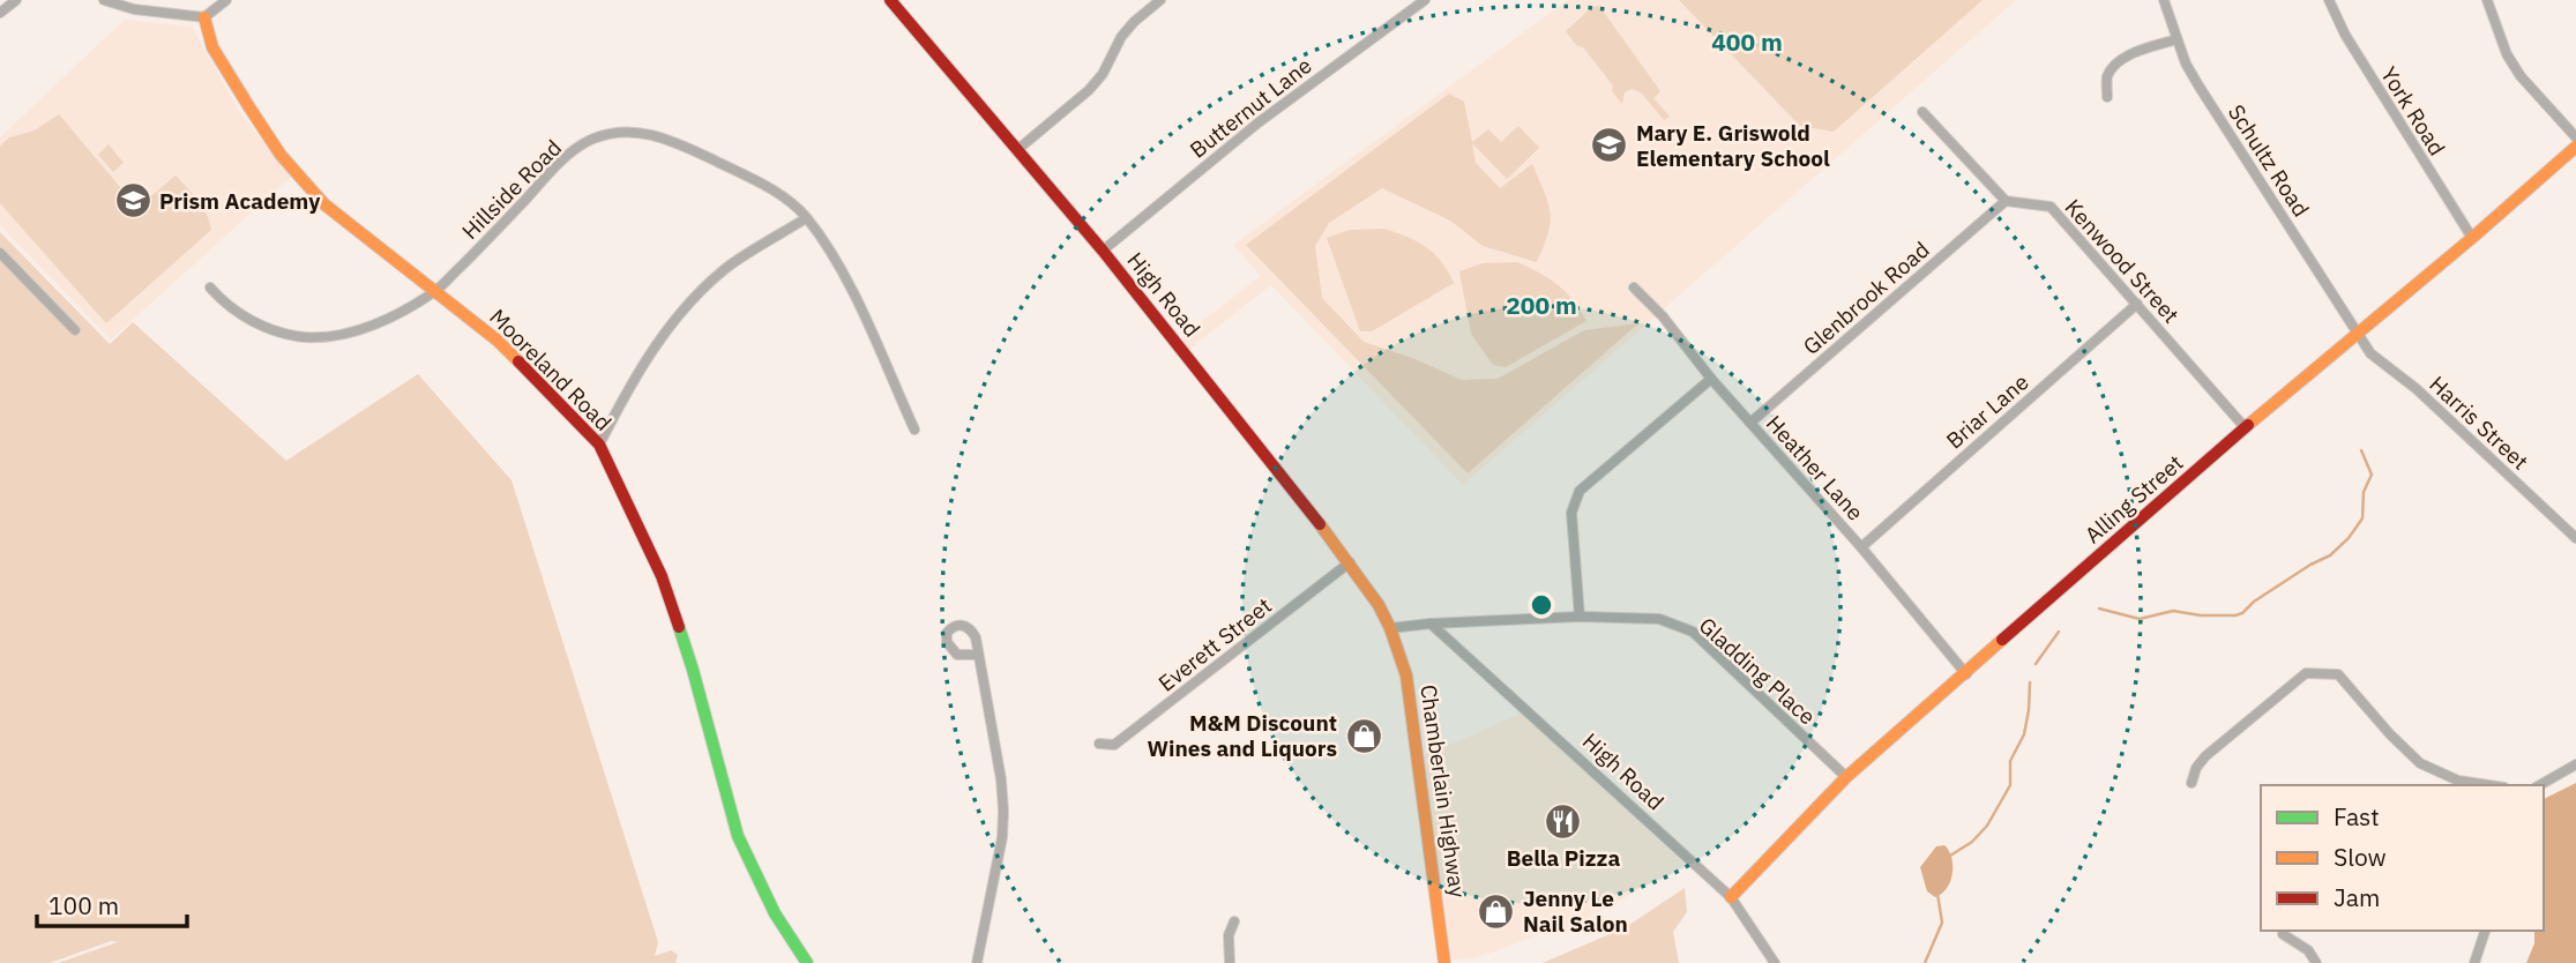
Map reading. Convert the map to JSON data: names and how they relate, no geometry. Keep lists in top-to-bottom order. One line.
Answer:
{"streets":{"street":["Butternut Lane","York Road","Schultz Road","Hillside Road","Kenwood Street","High Road","Glenbrook Road","Mooreland Road","Briar Lane","Harris Street","Heather Lane","Alling Street","Everett Street","Gladding Place","Chamberlain Highway"]},"crossings":[["Butternut Lane","High Road"],["York Road","Alling Street"],["Schultz Road","Harris Street"],["Schultz Road","Alling Street"],["Hillside Road","Mooreland Road"],["Kenwood Street","Glenbrook Road"],["Kenwood Street","Briar Lane"],["Kenwood Street","Alling Street"],["High Road","Alling Street"],["High Road","Everett Street"],["High Road","Gladding Place"],["High Road","Chamberlain Highway"],["Glenbrook Road","Heather Lane"],["Briar Lane","Heather Lane"],["Harris Street","Alling Street"],["Heather Lane","Alling Street"],["Alling Street","Gladding Place"],["Gladding Place","Chamberlain Highway"]],"places":{"school or university":["Mary E. Griswold Elementary School","Prism Academy"],"shop":["M&M Discount Wines and Liquors","Jenny Le Nail Salon"],"restaurant":["Bella Pizza"]},"legend":["Fast","Slow","Jam"],"scale_bar":"100 m","rings":["400 m","200 m"]}
